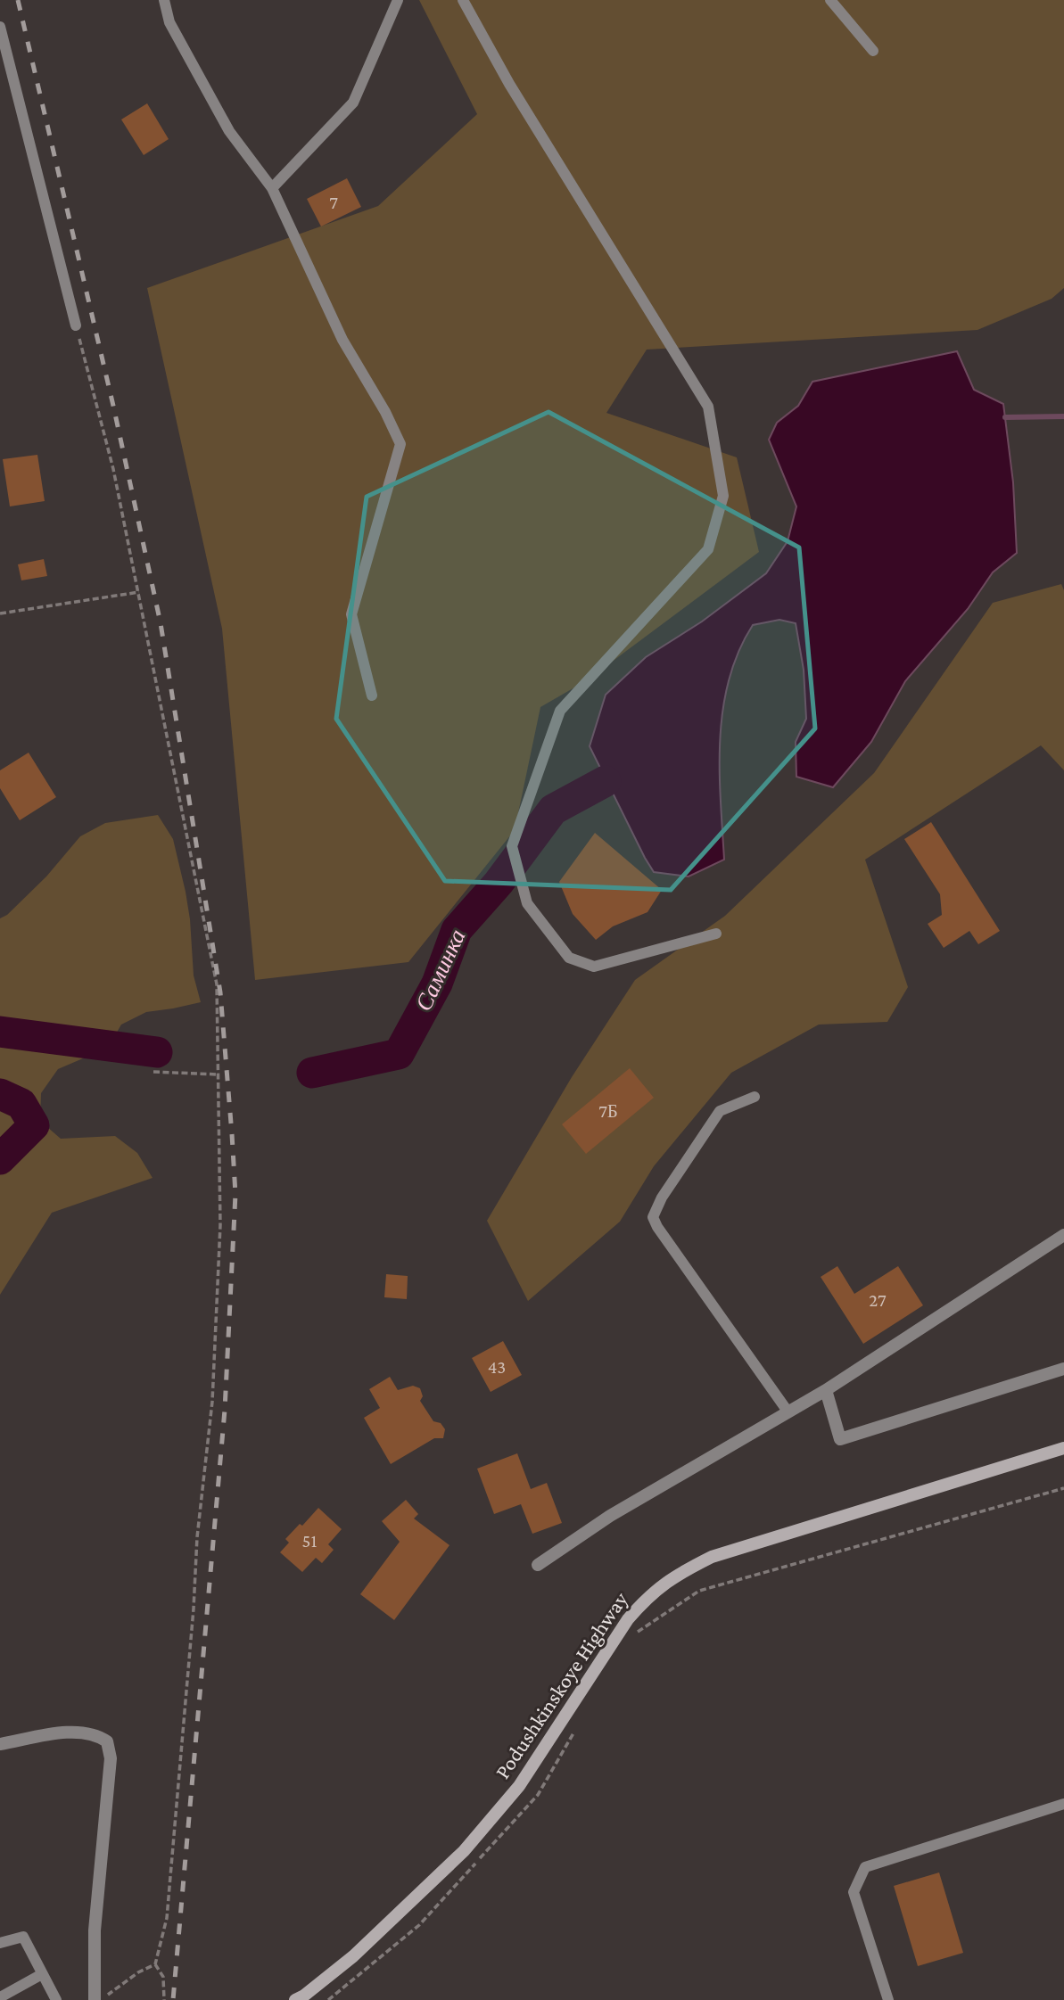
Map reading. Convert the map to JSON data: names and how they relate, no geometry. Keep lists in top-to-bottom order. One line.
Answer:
{"streets":{"main road":["Podushkinskoye Highway"]},"water":["Саминка"],"house_numbers":["7","7Б","27","43","51"]}
